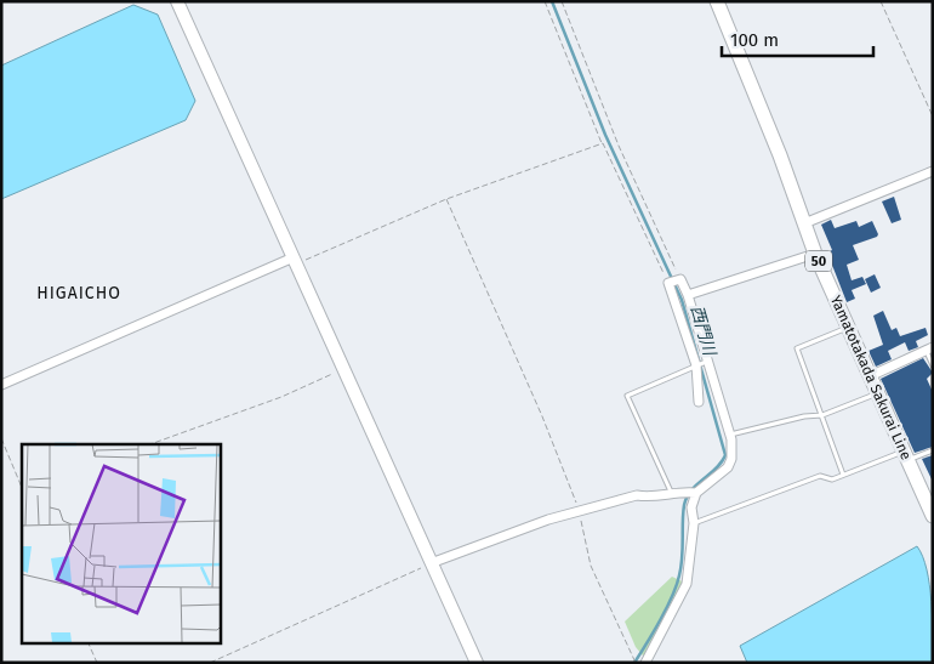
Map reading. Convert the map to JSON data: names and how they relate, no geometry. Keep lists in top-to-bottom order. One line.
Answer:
{"streets":{"main road":["50","Yamatotakada Sakurai Line"]},"districts":["HIGAICHO"],"water":["西門川"],"scale_bar":"100 m"}
